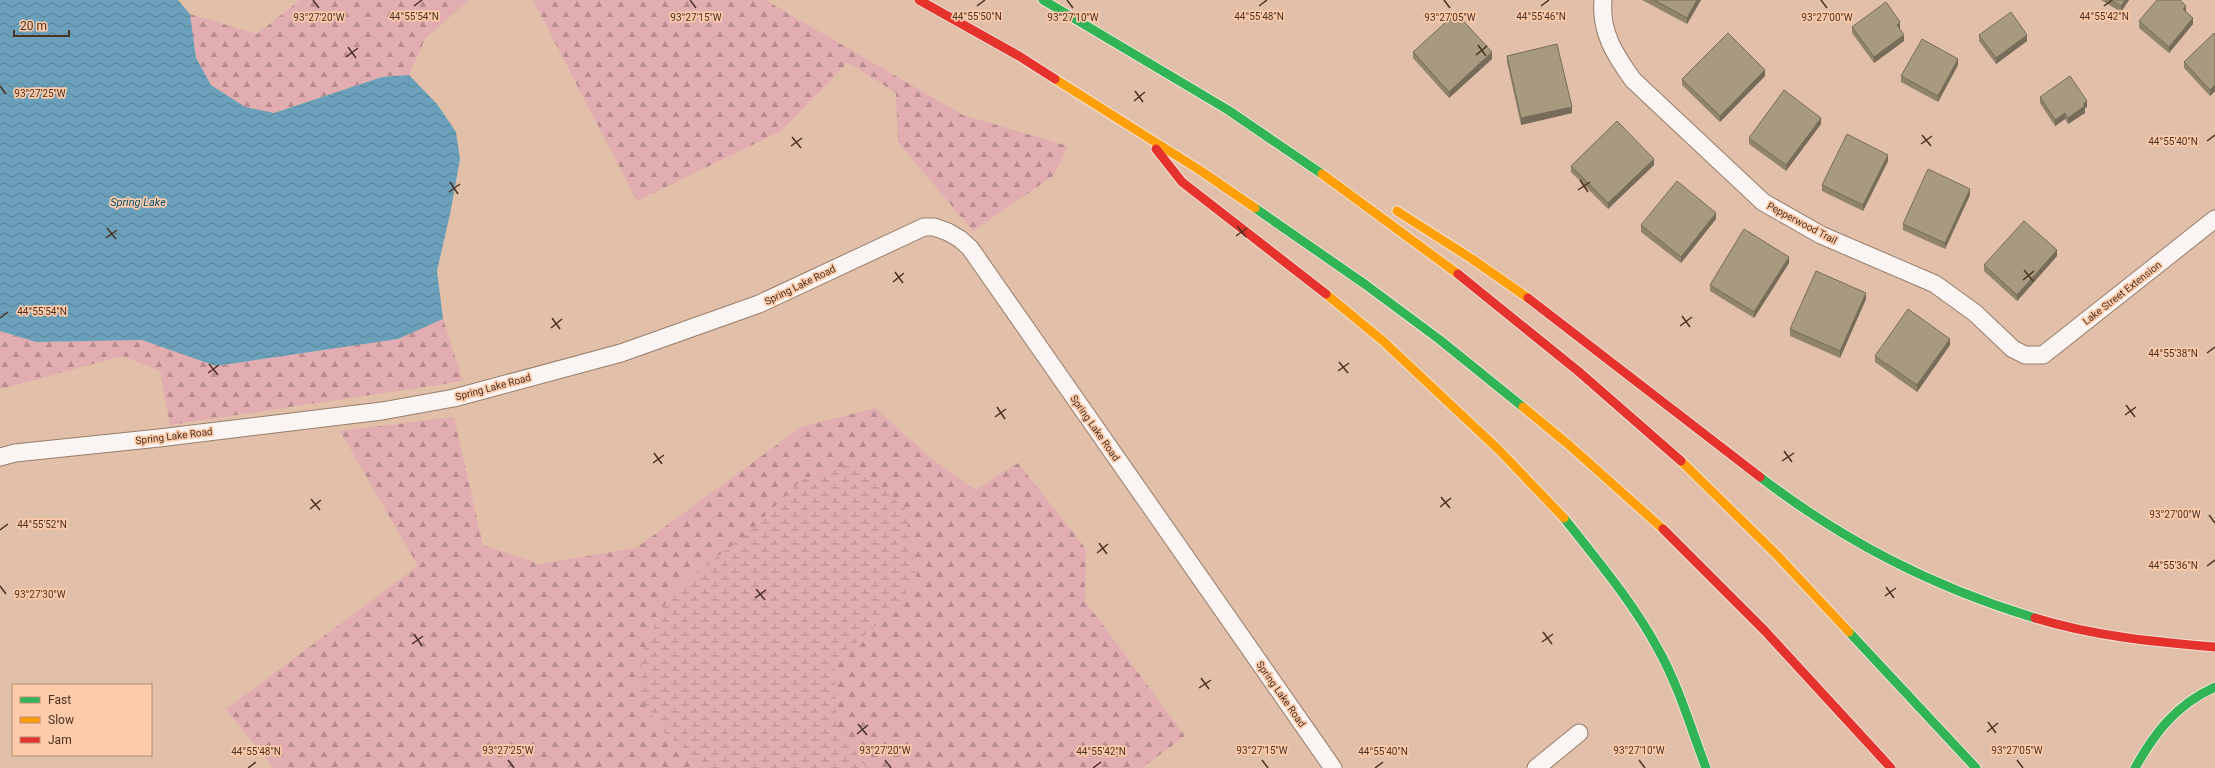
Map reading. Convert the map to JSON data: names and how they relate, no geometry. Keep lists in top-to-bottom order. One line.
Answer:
{"streets":{"street":["Pepperwood Trail","Spring Lake Road","Lake Street Extension"]},"crossings":[["Pepperwood Trail","Lake Street Extension"]],"water":["Spring Lake"],"legend":["Fast","Slow","Jam"],"scale_bar":"20 m","coordinates":["44°55'42\"N","44°55'54\"N","44°55'50\"N","44°55'48\"N","44°55'46\"N","93°27'20\"W","93°27'15\"W","93°27'10\"W","93°27'05\"W","93°27'00\"W","93°27'25\"W","44°55'40\"N","44°55'38\"N","44°55'52\"N","44°55'36\"N","93°27'30\"W"]}
